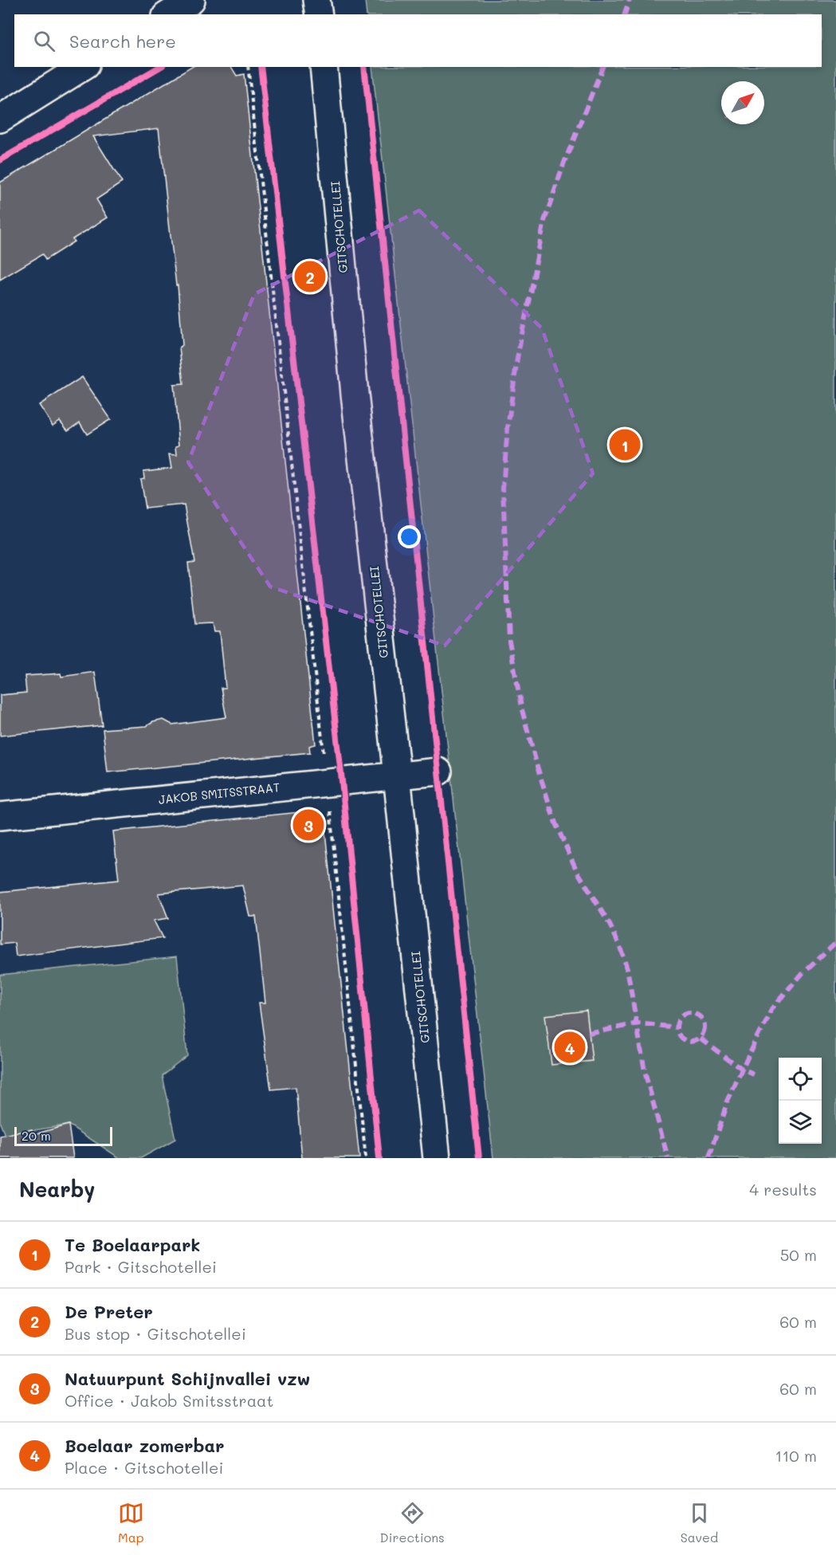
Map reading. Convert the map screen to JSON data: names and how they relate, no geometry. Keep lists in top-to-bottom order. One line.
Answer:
{"streets":{"street":["GITSCHOTELLEI","JAKOB SMITSSTRAAT"]},"crossings":[["GITSCHOTELLEI","JAKOB SMITSSTRAAT"]],"scale_bar":"20 m","north":"top right","page":{"search":"Search here","pins":["2","1","3","4"],"scale":"20 m","heading":["Nearby","4 results"],"list":[{"mark":"1","name":"Te Boelaarpark","note":"Park · Gitschotellei","value":"50 m"},{"mark":"2","name":"De Preter","note":"Bus stop · Gitschotellei","value":"60 m"},{"mark":"3","name":"Natuurpunt Schijnvallei vzw","note":"Office · Jakob Smitsstraat","value":"60 m"},{"mark":"4","name":"Boelaar zomerbar","note":"Place · Gitschotellei","value":"110 m"}],"nav":["Map","Directions","Saved"]}}
